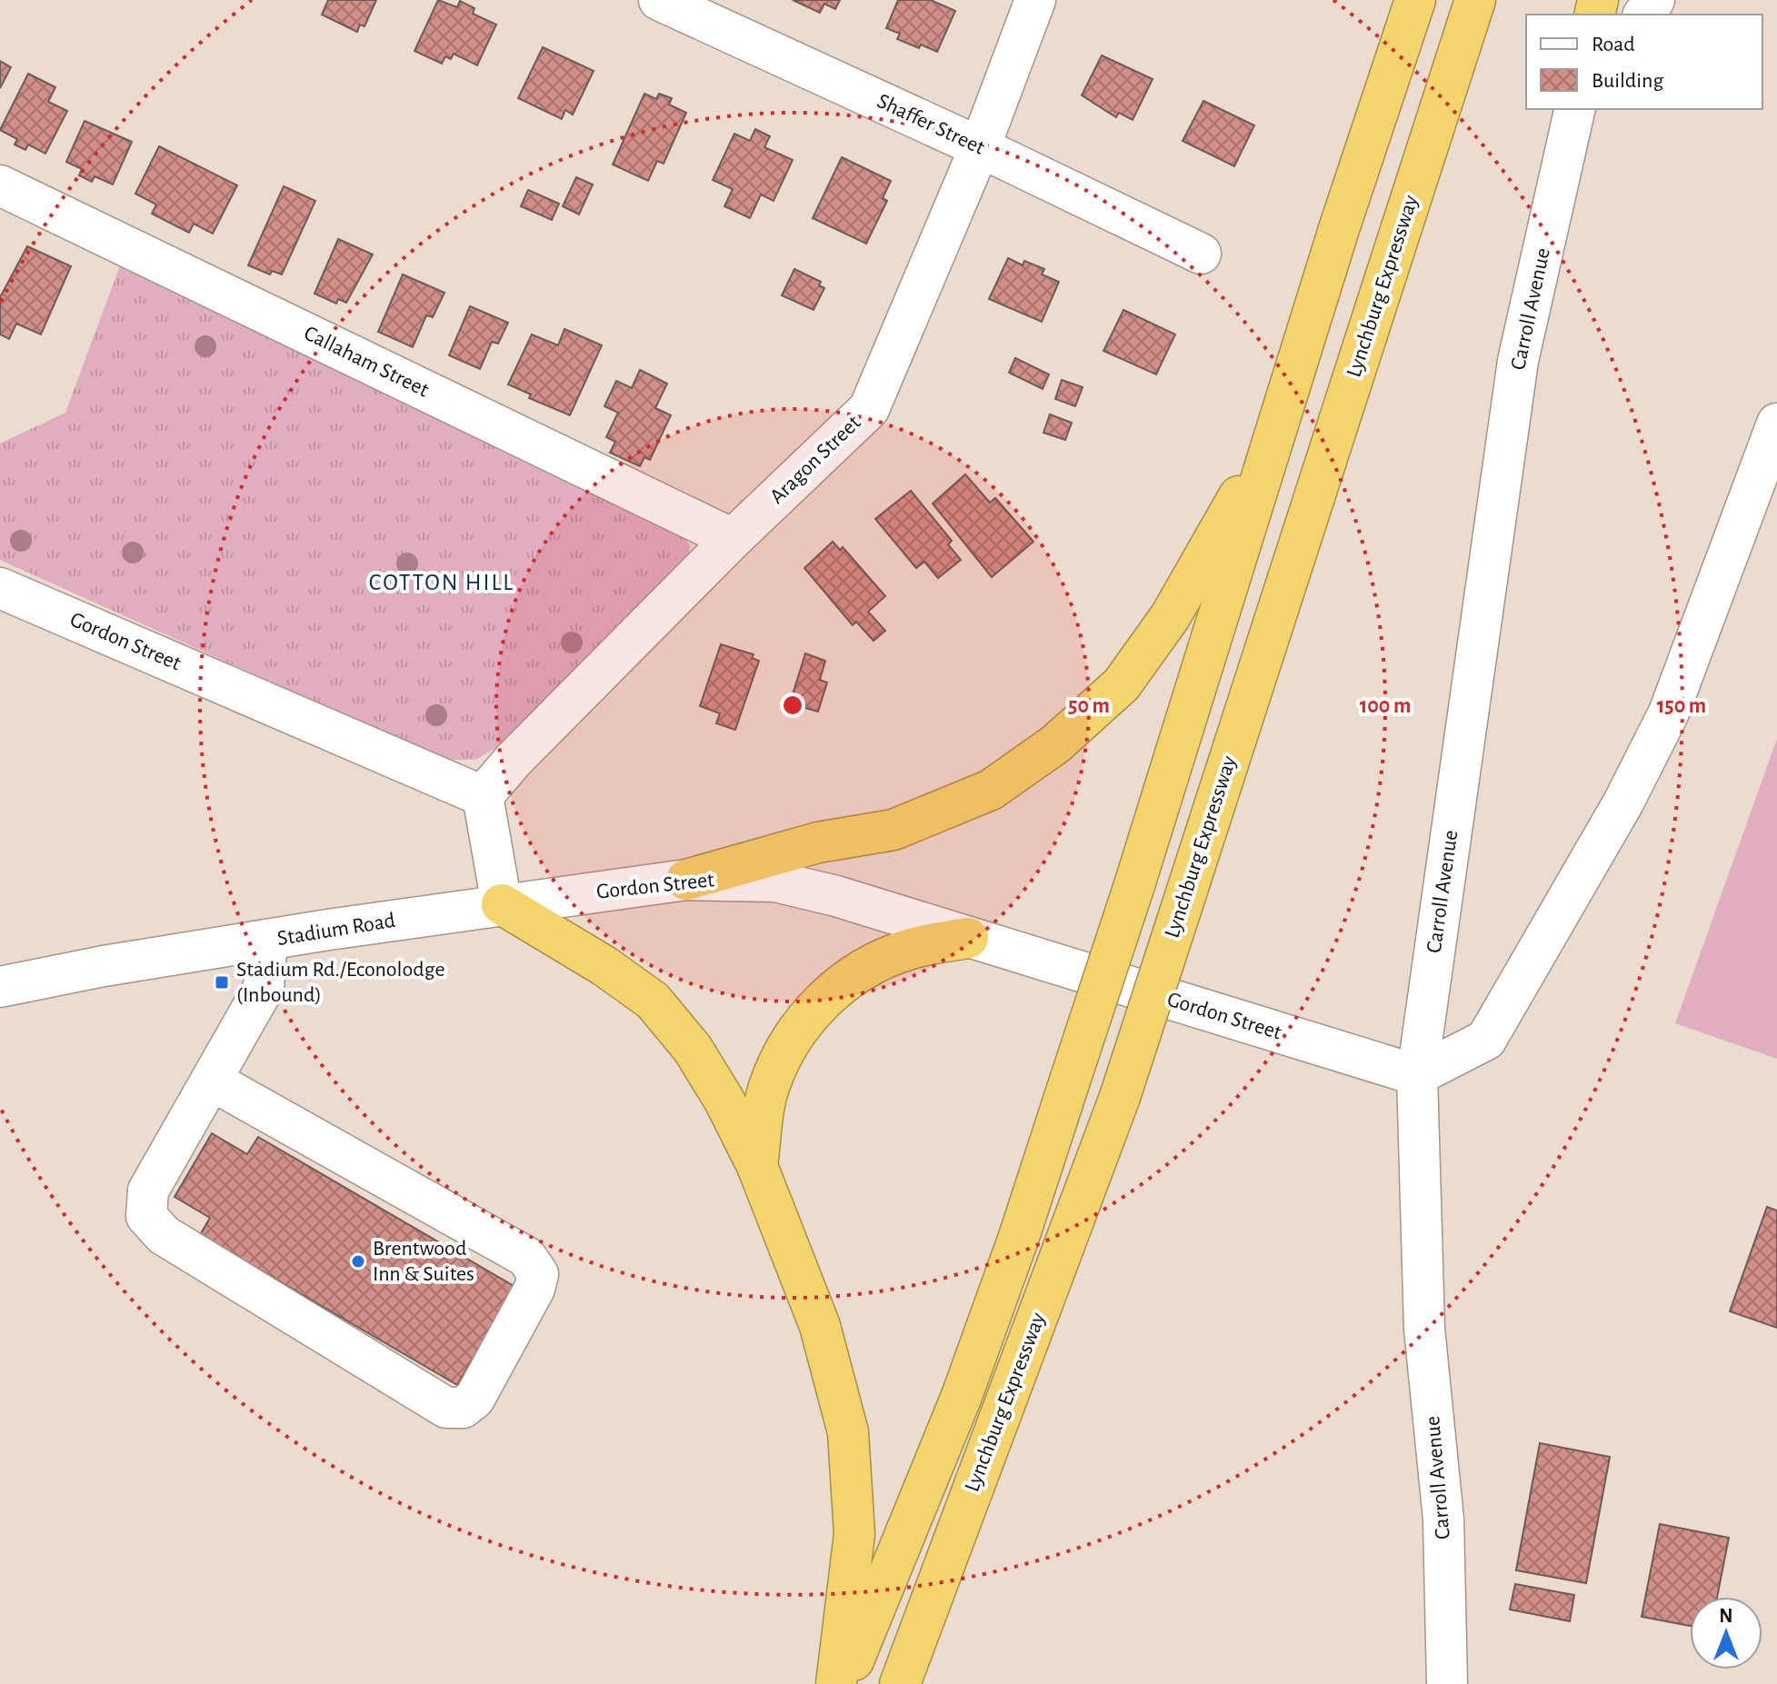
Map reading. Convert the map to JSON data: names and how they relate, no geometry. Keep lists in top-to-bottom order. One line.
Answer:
{"streets":{"highway":["Lynchburg Expressway"],"street":["Shaffer Street","Carroll Avenue","Callaham Street","Aragon Street","Gordon Street","Stadium Road"]},"crossings":[["Shaffer Street","Aragon Street"],["Carroll Avenue","Gordon Street"],["Callaham Street","Aragon Street"],["Aragon Street","Gordon Street"],["Gordon Street","Stadium Road"]],"districts":["COTTON HILL"],"places":{"transit":["Stadium Rd./Econolodge (Inbound)"],"other":["Brentwood Inn & Suites"]},"legend":["Road","Building"],"north":"top","rings":["50 m","100 m","150 m"]}
